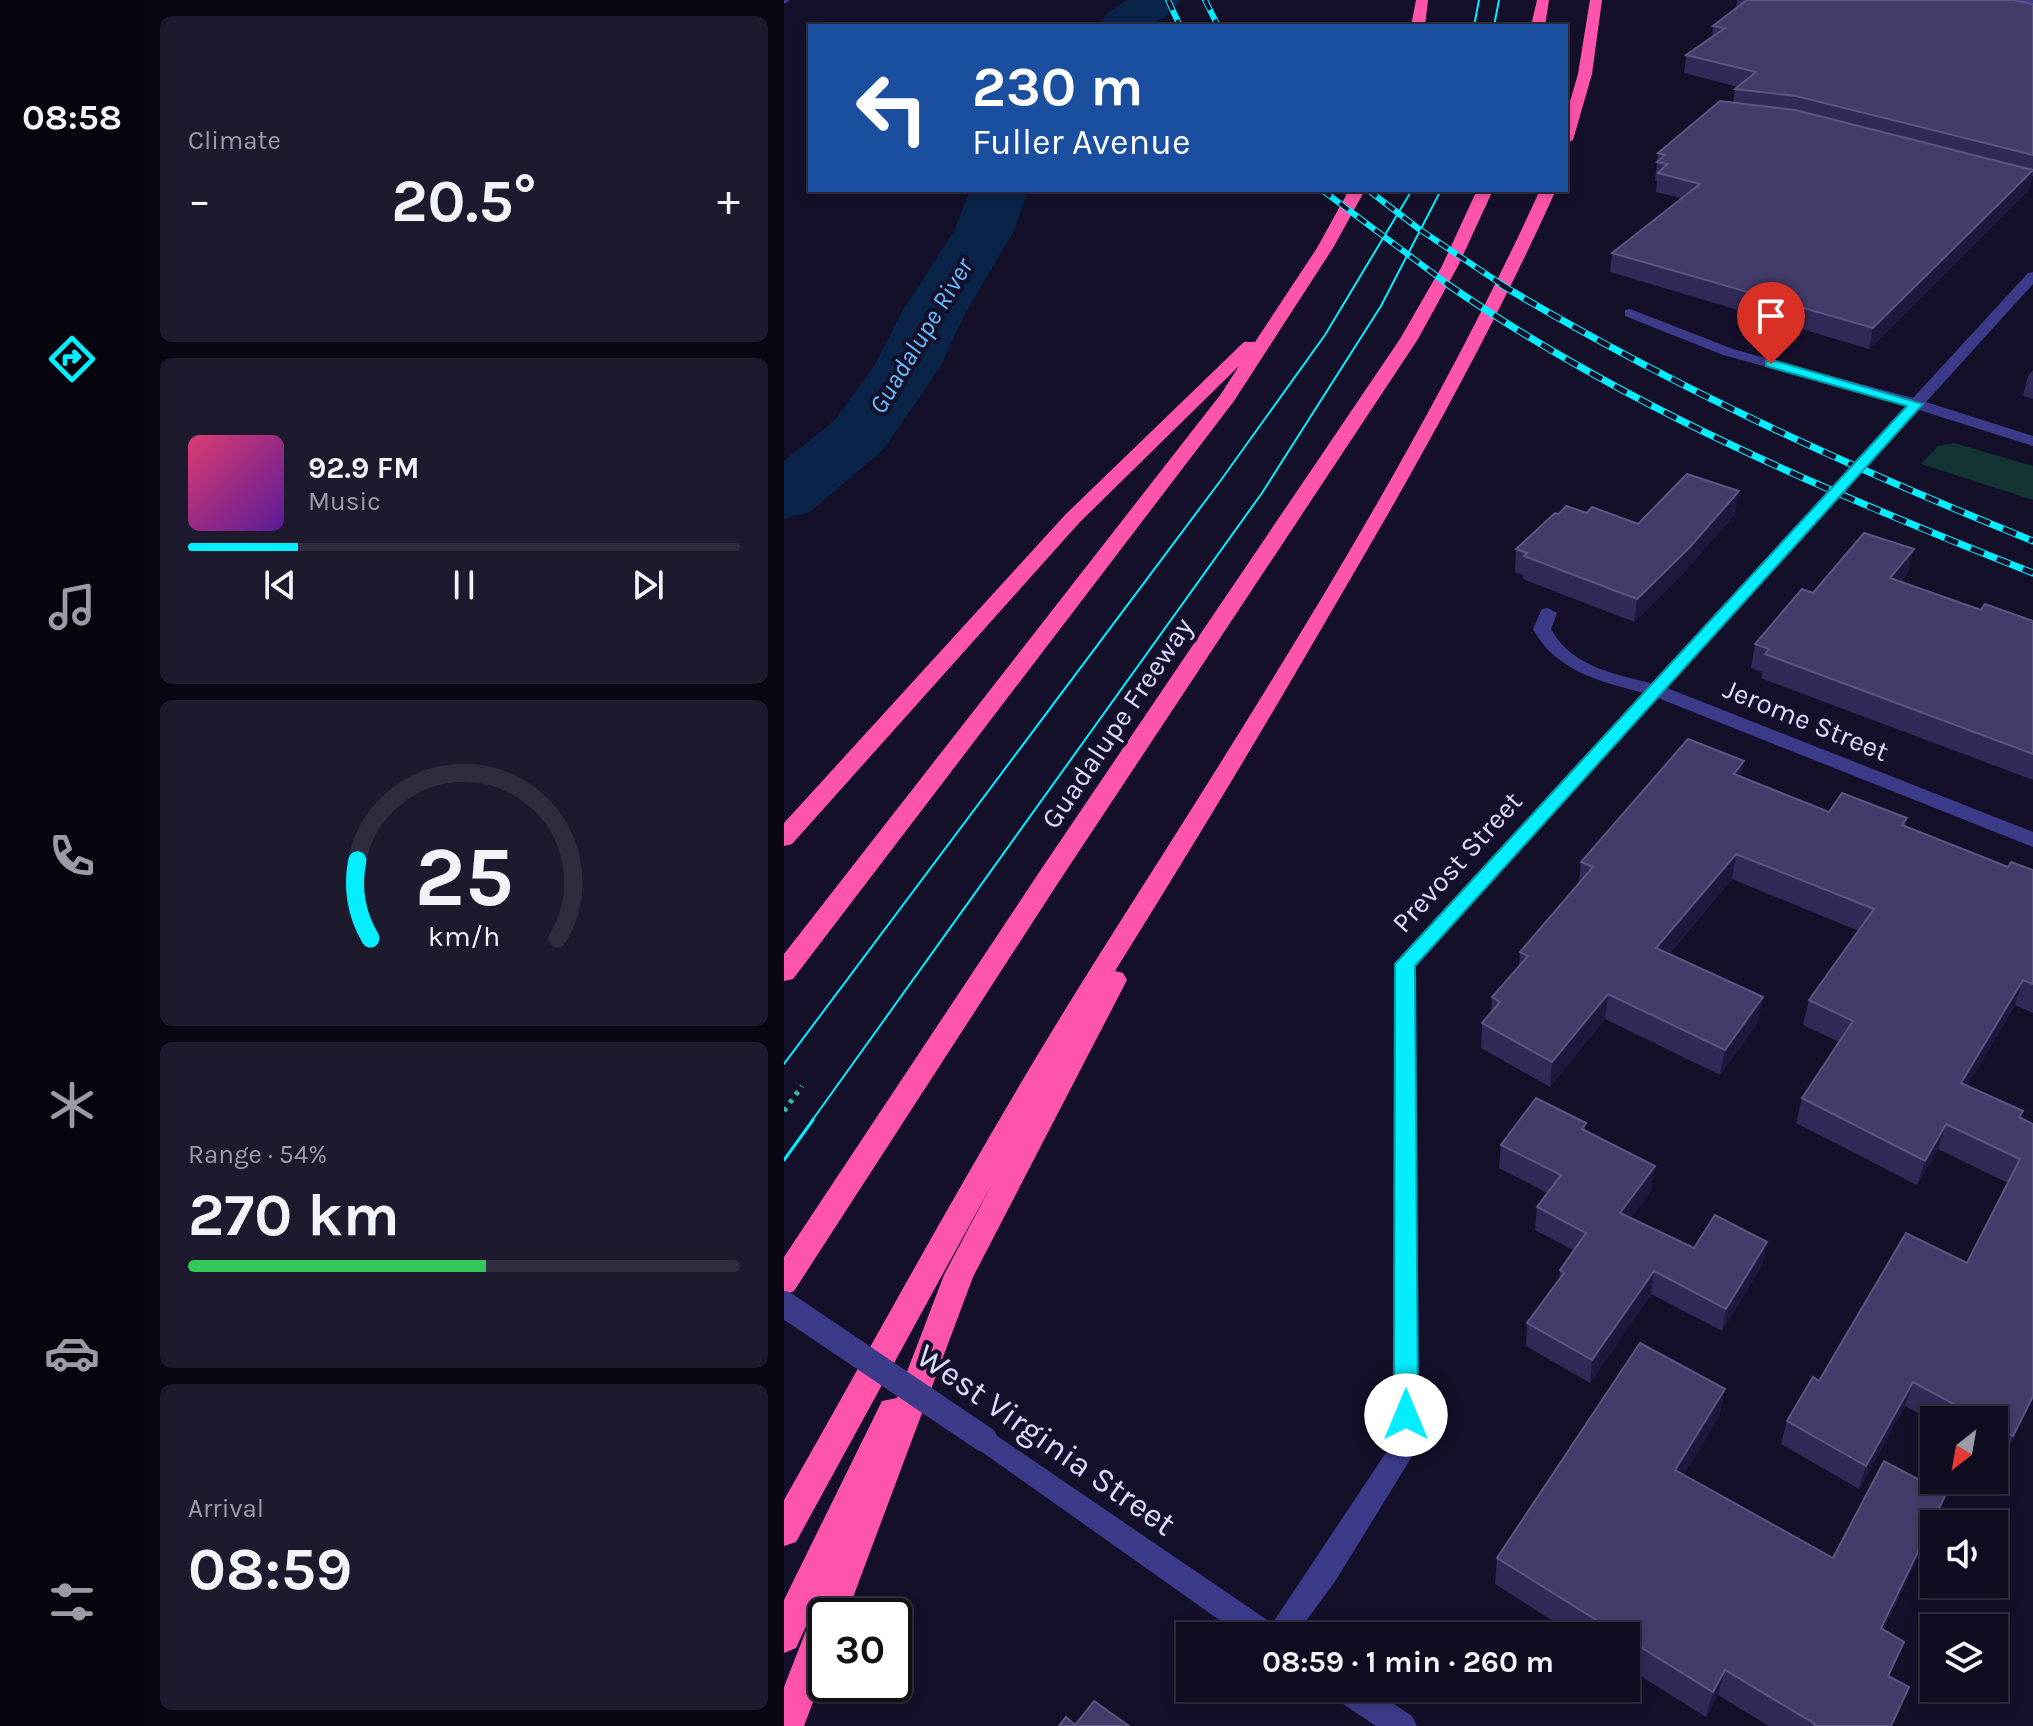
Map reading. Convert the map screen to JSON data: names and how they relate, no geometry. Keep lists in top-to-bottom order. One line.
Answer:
{"streets":{"highway":["Guadalupe Freeway"],"street":["Jerome Street","Prevost Street","West Virginia Street"]},"crossings":[["Jerome Street","Prevost Street"]],"water":["Guadalupe River"],"north":"bottom left","page":{"tabs":"08:58","tile":["Climate",["Range · 54%","270 km"],["Arrival","08:59"]],"turn":["230 m","Fuller Avenue"],"heat":["−","20.5°","+"],"song":["92.9 FM","Music"],"limit":"30","trip":"08:59 · 1 min · 260 m","gauge":["25","km/h"]}}
